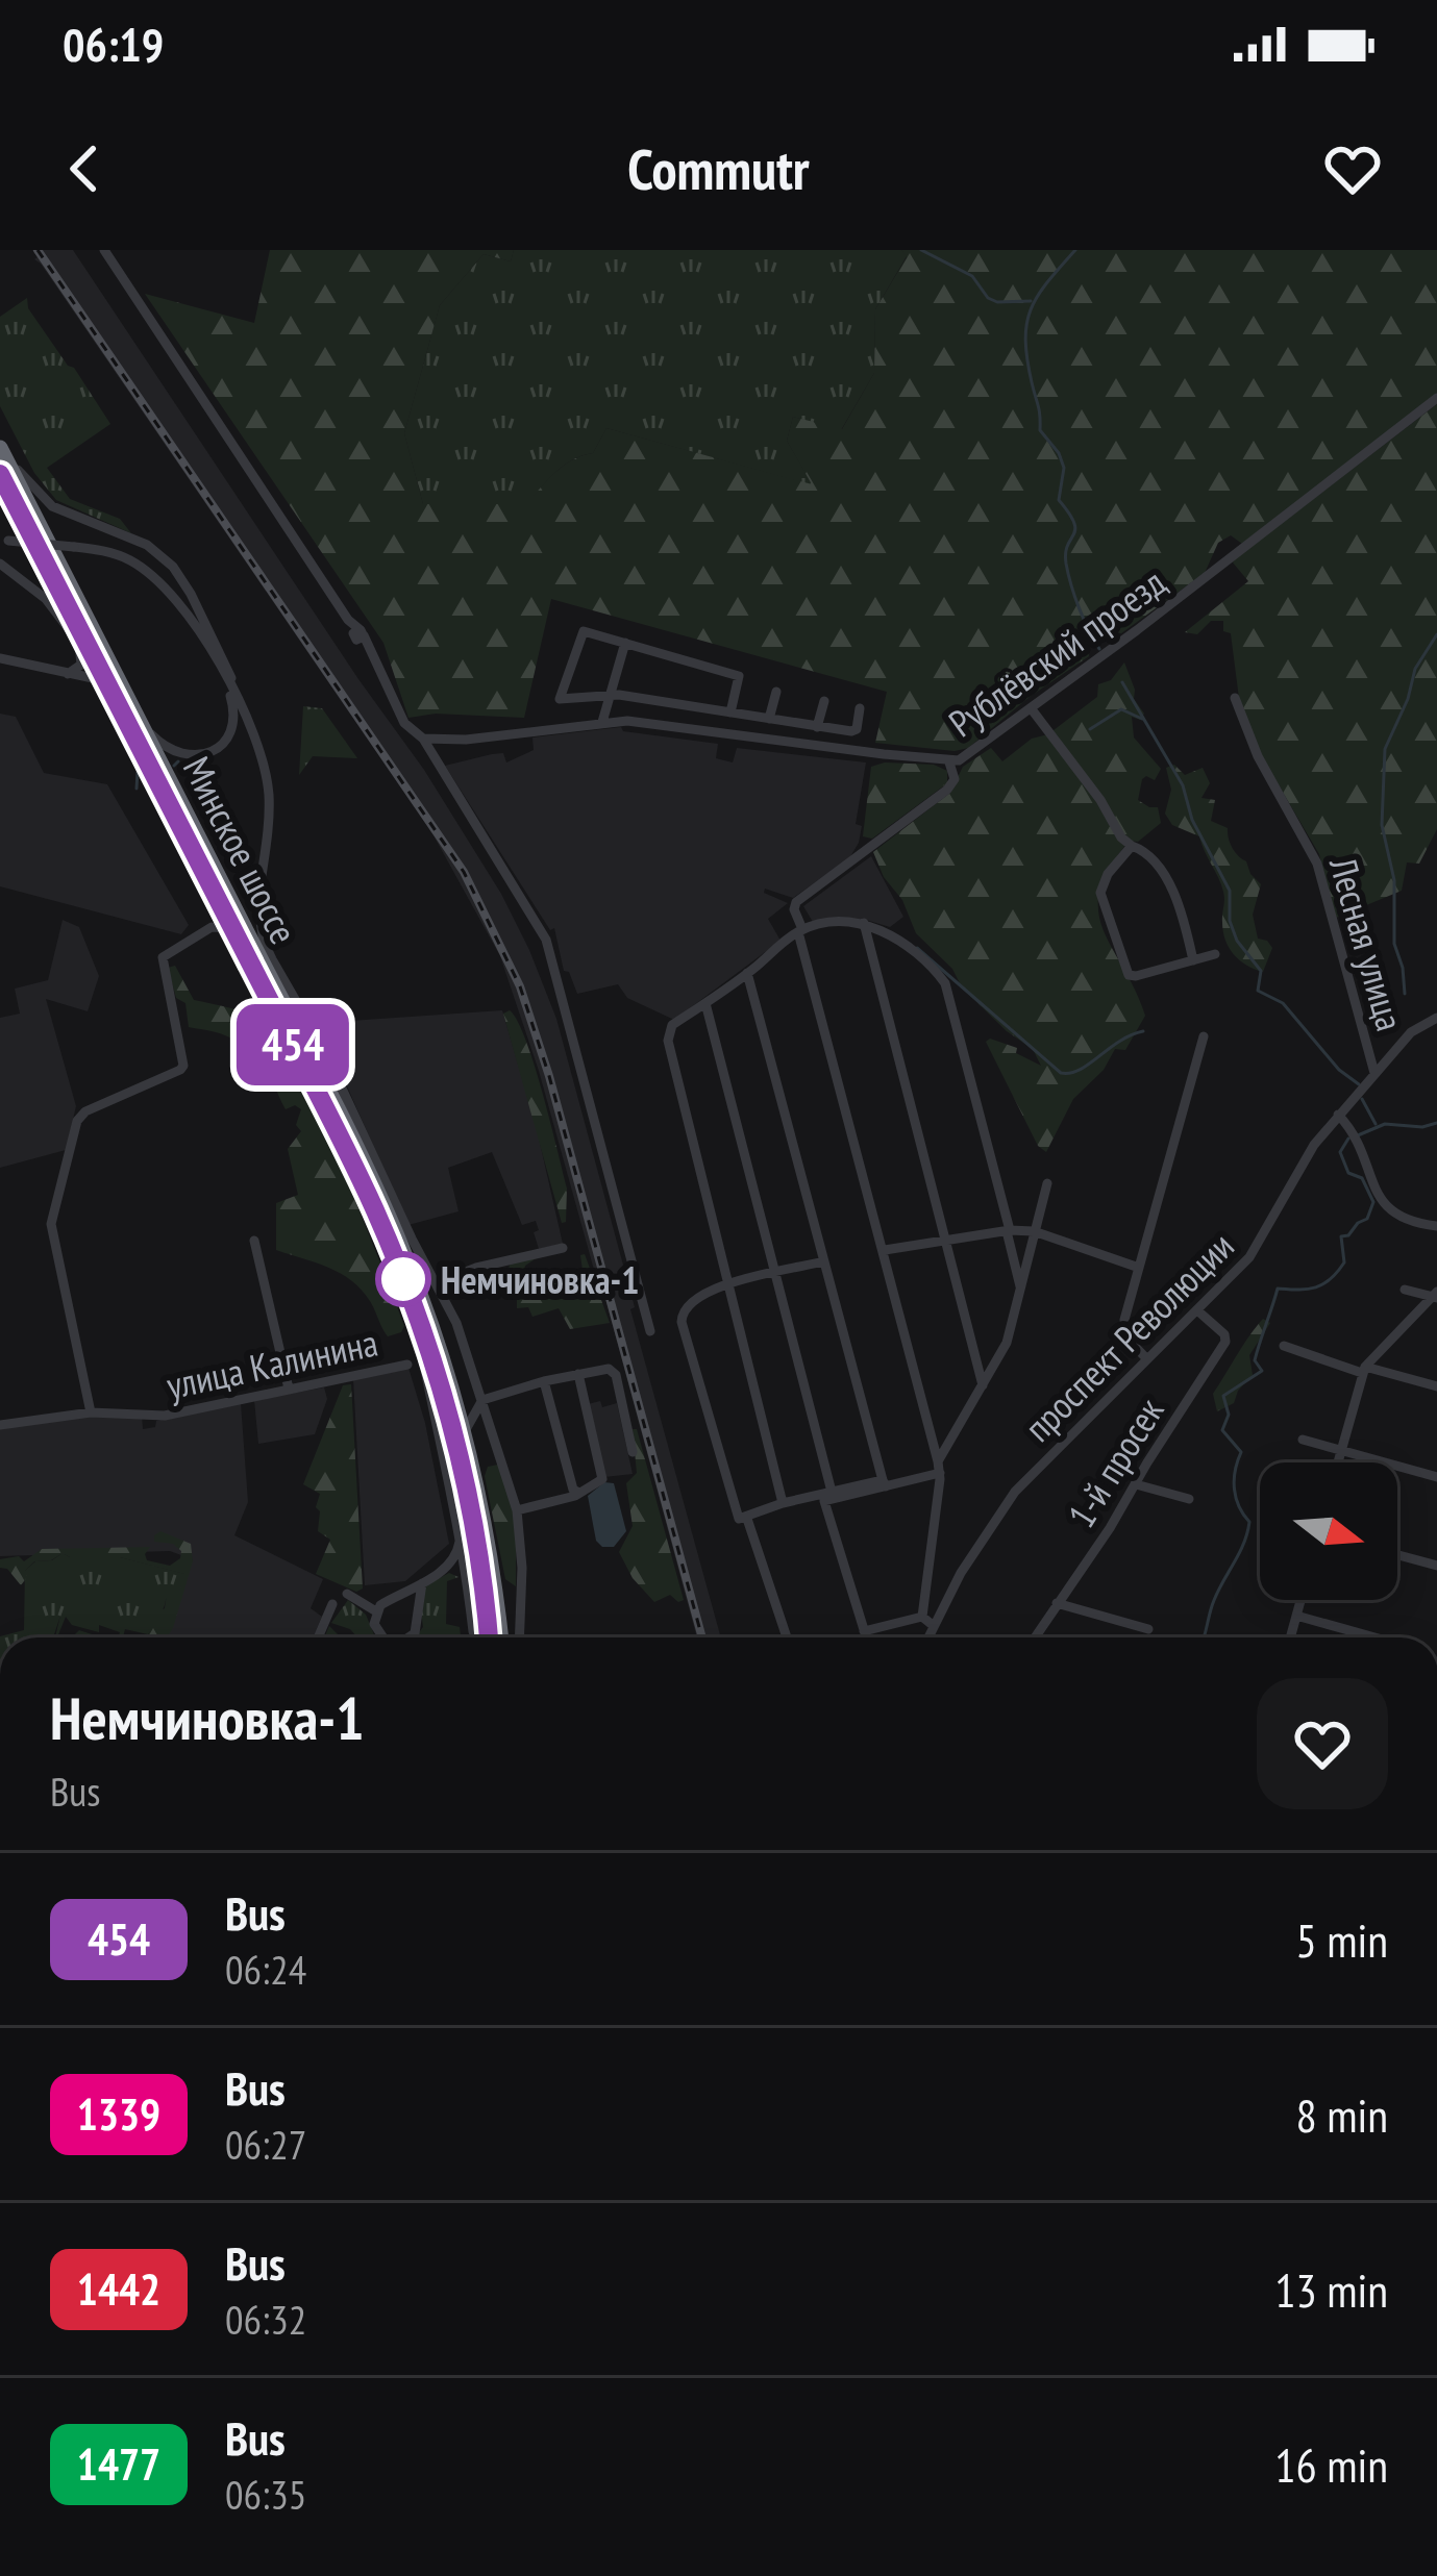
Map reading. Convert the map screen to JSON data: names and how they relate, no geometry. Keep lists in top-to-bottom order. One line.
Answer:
{"streets":{"highway":["Минское шоссе"],"street":["Рублёвский проезд","Лесная улица","проспект Революции","улица Калинина","1-й просек"]},"crossings":[["Лесная улица","проспект Революции"],["проспект Революции","1-й просек"]],"places":["Немчиновка-1"],"lines":["bus line 454"],"north":"right","page":{"status":"06:19","header":"Commutr","on_map":"454","heading":["Немчиновка-1","Bus"],"list":[{"mark":"454","name":"Bus","note":"06:24","value":"5 min"},{"mark":"1339","name":"Bus","note":"06:27","value":"8 min"},{"mark":"1442","name":"Bus","note":"06:32","value":"13 min"},{"mark":"1477","name":"Bus","note":"06:35","value":"16 min"}]}}
